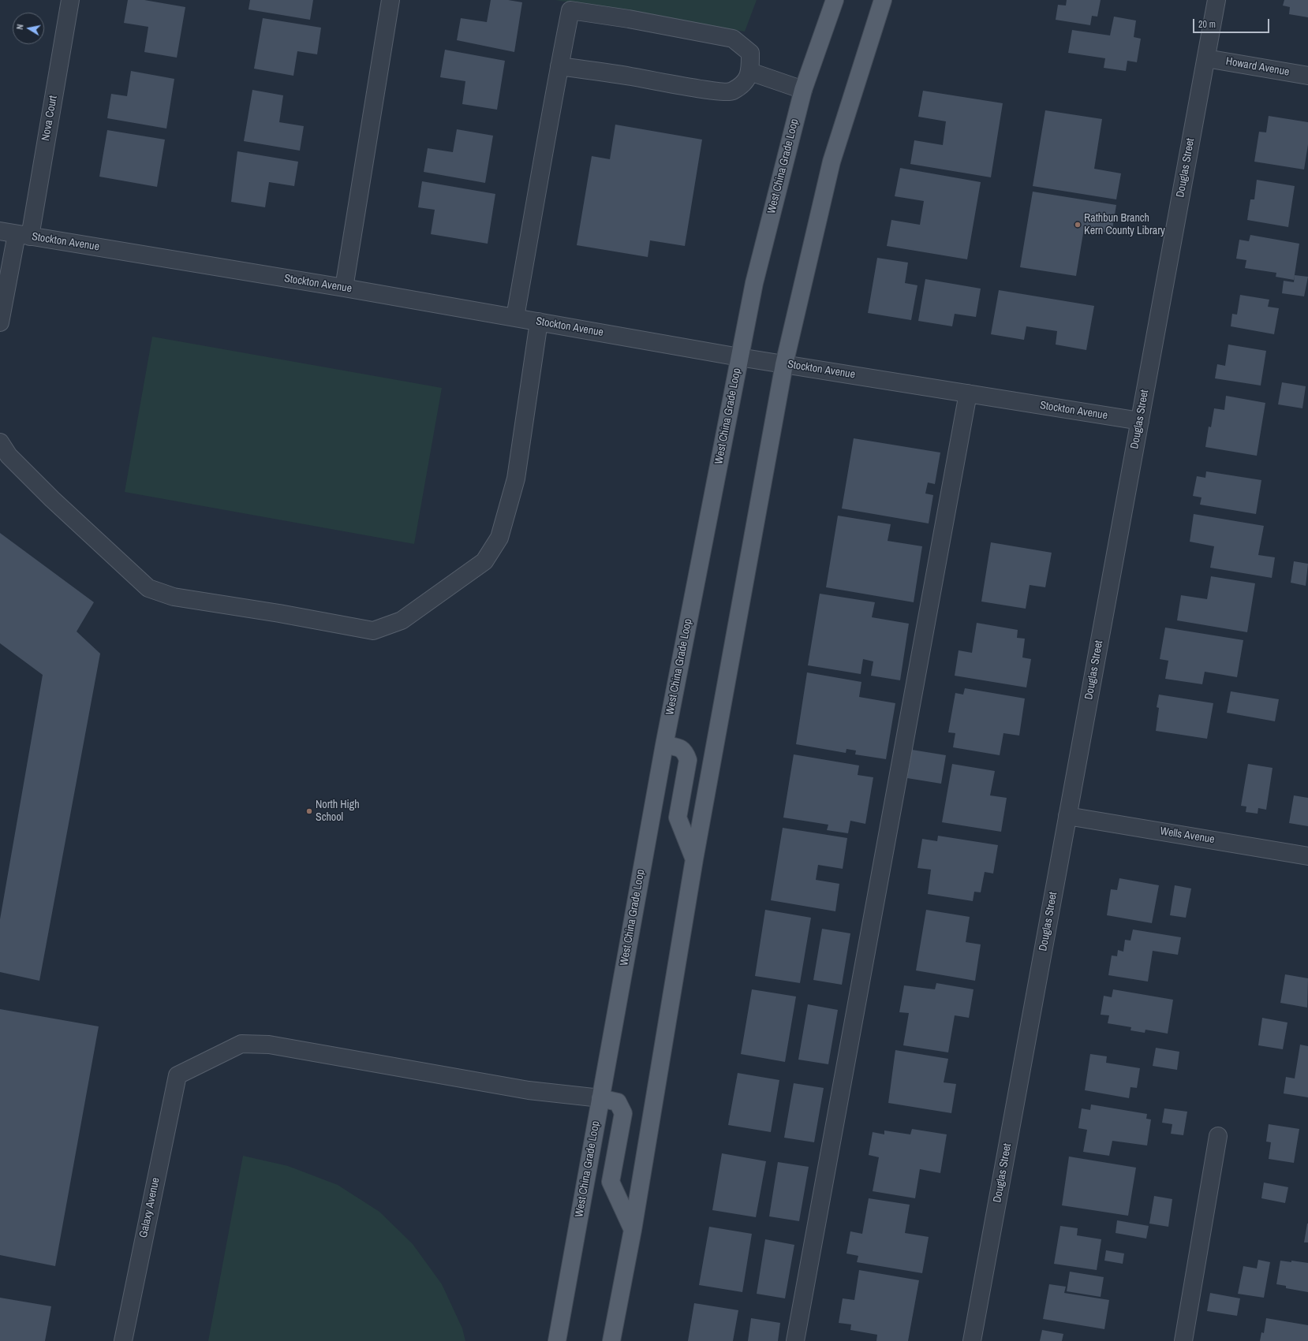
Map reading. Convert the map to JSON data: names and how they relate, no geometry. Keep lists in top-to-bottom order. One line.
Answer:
{"streets":{"main road":["West China Grade Loop"],"street":["Howard Avenue","Nova Court","Douglas Street","Stockton Avenue","Wells Avenue","Galaxy Avenue"]},"crossings":[["Howard Avenue","Douglas Street"],["Nova Court","Stockton Avenue"],["West China Grade Loop","Stockton Avenue"],["West China Grade Loop","Galaxy Avenue"],["Douglas Street","Stockton Avenue"],["Douglas Street","Wells Avenue"]],"places":["Rathbun Branch Kern County Library","North High School"],"scale_bar":"20 m","north":"left"}
